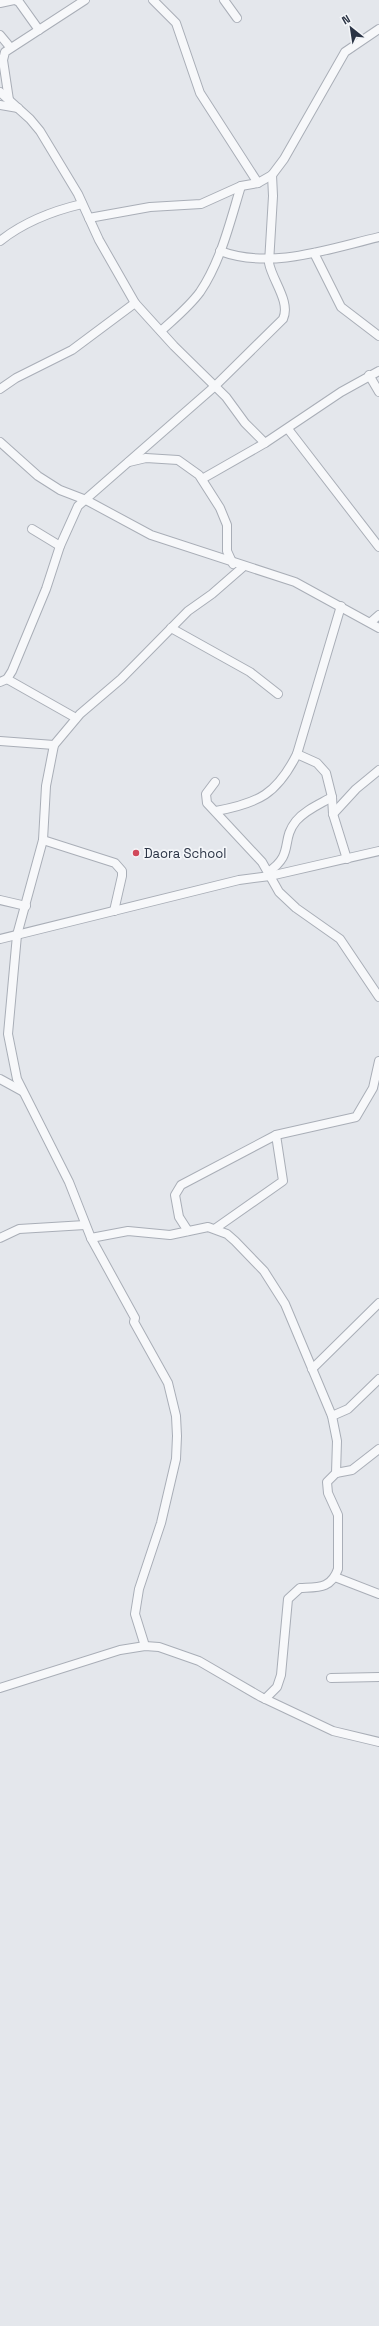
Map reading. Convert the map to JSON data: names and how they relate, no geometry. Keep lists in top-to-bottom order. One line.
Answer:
{"places":["Daora School"],"north":"top left"}
